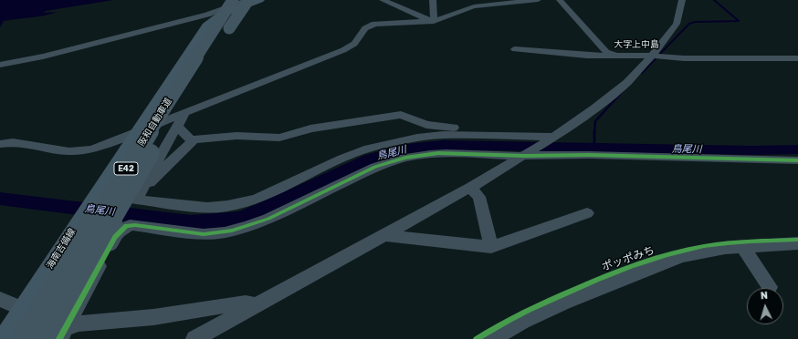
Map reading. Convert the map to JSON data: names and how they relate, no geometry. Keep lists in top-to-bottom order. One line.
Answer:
{"streets":{"highway":["阪和自動車道","E42"],"main road":["海南吉備線"],"cycle path":["ポッポみち"]},"crossings":[["阪和自動車道","海南吉備線"]],"districts":["大字上中島"],"water":["鳥尾川"],"north":"top"}
